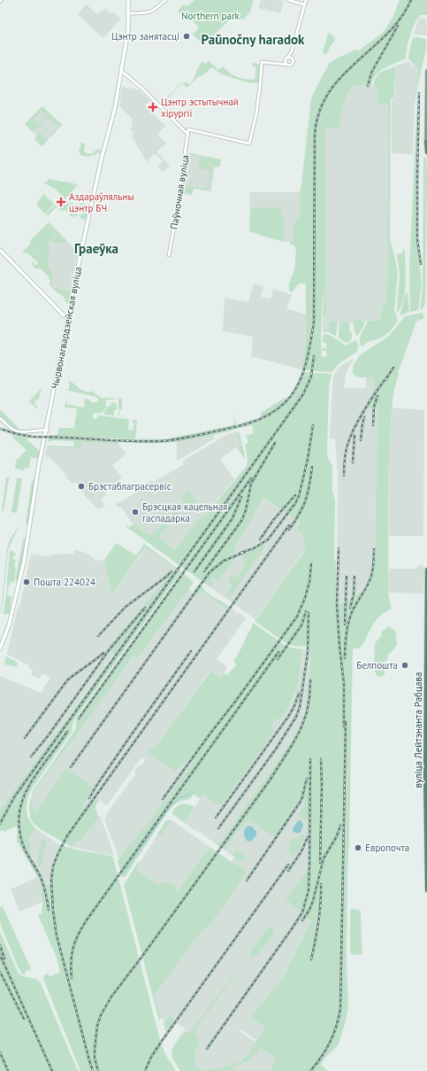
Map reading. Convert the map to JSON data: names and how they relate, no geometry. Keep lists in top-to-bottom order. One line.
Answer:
{"streets":{"highway":["вуліца Лейтэнанта Рабцава"],"main road":["Чырвонагвардзейская вуліца"],"street":["Паўночная вуліца"]},"districts":["Paŭnočny haradok","Граеўка"],"parks":["Northern park"],"places":{"other":["Цэнтр занятасці","Брэстаблаграсервіс","Брэсцкая кацельная гаспадарка","Пошта 224024","Белпошта","Европочта"],"health":["Цэнтр эстытычнай хірургіі","Аздараўляльны цэнтр БЧ"]}}
